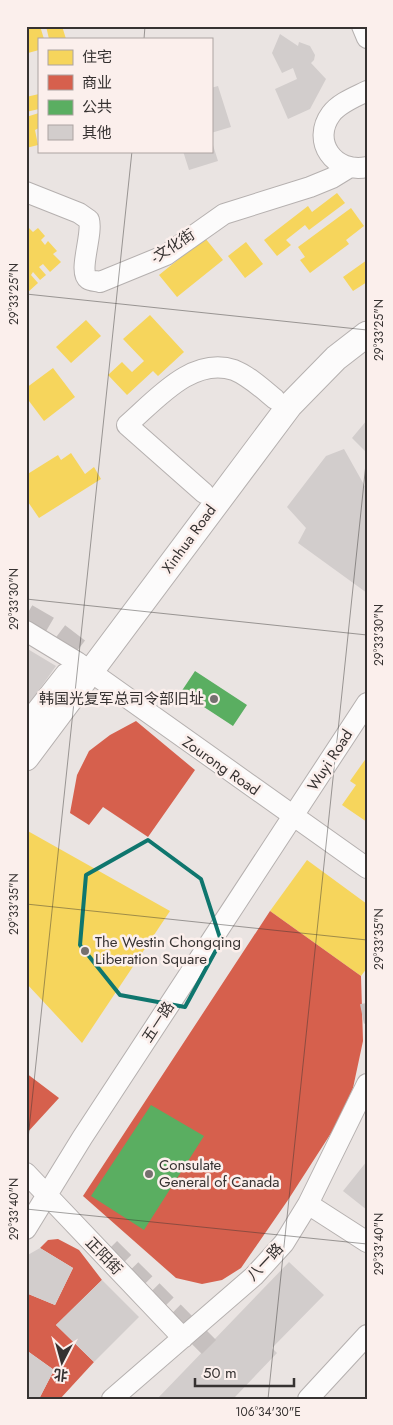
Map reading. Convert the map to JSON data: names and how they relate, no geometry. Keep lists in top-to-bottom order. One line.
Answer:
{"streets":{"main road":["Xinhua Road"],"street":["-文化街","Wuyi Road","Zourong Road","五一路","正阳街","八一路"]},"crossings":[["Xinhua Road","Zourong Road"],["Wuyi Road","Zourong Road"],["Wuyi Road","五一路"],["Zourong Road","五一路"],["五一路","正阳街"],["正阳街","八一路"]],"places":["韩国光复军总司令部旧址","The Westin Chongqing Liberation Square","Consulate General of Canada"],"legend":["住宅","商业","公共","其他"],"scale_bar":"50 m","north":"bottom","coordinates":["29°33'25\"N","29°33'30\"N","29°33'35\"N","29°33'40\"N","106°34'30\"E"]}
